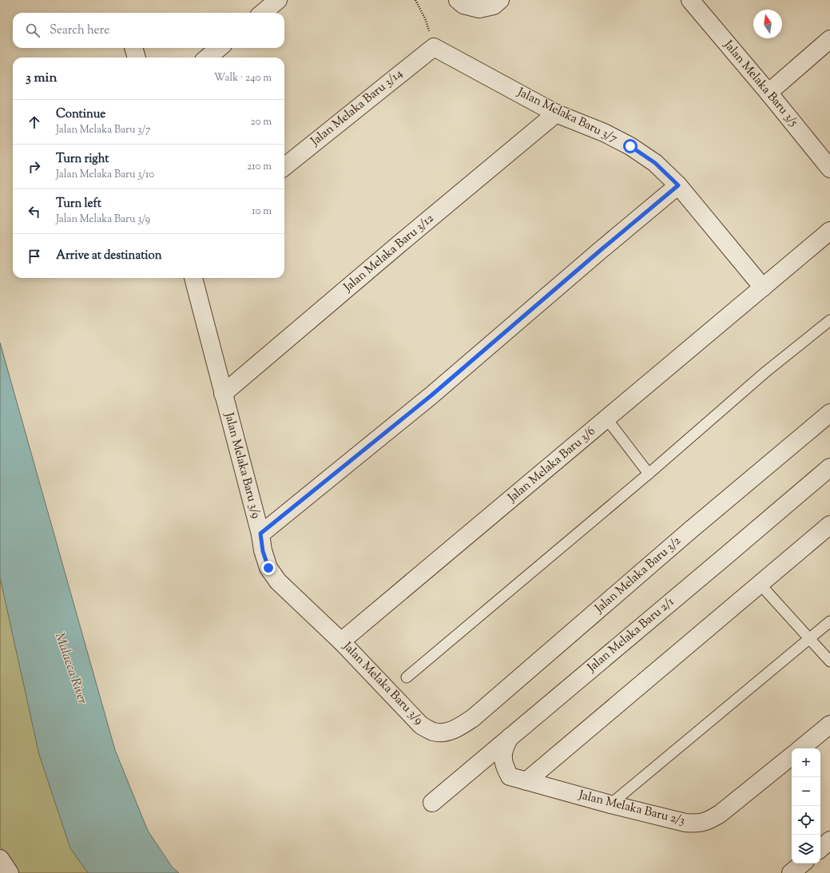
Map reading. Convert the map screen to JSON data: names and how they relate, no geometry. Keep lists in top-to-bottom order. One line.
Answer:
{"streets":{"street":["Jalan Melaka Baru 3/5","Jalan Melaka Baru 3/14","Jalan Melaka Baru 3/7","Jalan Melaka Baru 3/12","Jalan Melaka Baru 3/6","Jalan Melaka Baru 3/9","Jalan Melaka Baru 3/2","Jalan Melaka Baru 2/1","Jalan Melaka Baru 2/3"]},"crossings":[["Jalan Melaka Baru 3/14","Jalan Melaka Baru 3/7"],["Jalan Melaka Baru 3/7","Jalan Melaka Baru 3/12"],["Jalan Melaka Baru 3/7","Jalan Melaka Baru 3/6"],["Jalan Melaka Baru 3/12","Jalan Melaka Baru 3/9"],["Jalan Melaka Baru 3/6","Jalan Melaka Baru 3/9"],["Jalan Melaka Baru 3/9","Jalan Melaka Baru 3/2"],["Jalan Melaka Baru 2/1","Jalan Melaka Baru 2/3"]],"water":["Malacca River"],"north":"top","page":{"search":"Search here","heading":["3 min","Walk · 240 m"],"list":[["Continue","Jalan Melaka Baru 3/7","20 m"],["Turn right","Jalan Melaka Baru 3/10","210 m"],["Turn left","Jalan Melaka Baru 3/9","10 m"],"Arrive at destination"],"map_buttons":["+","−"]}}
